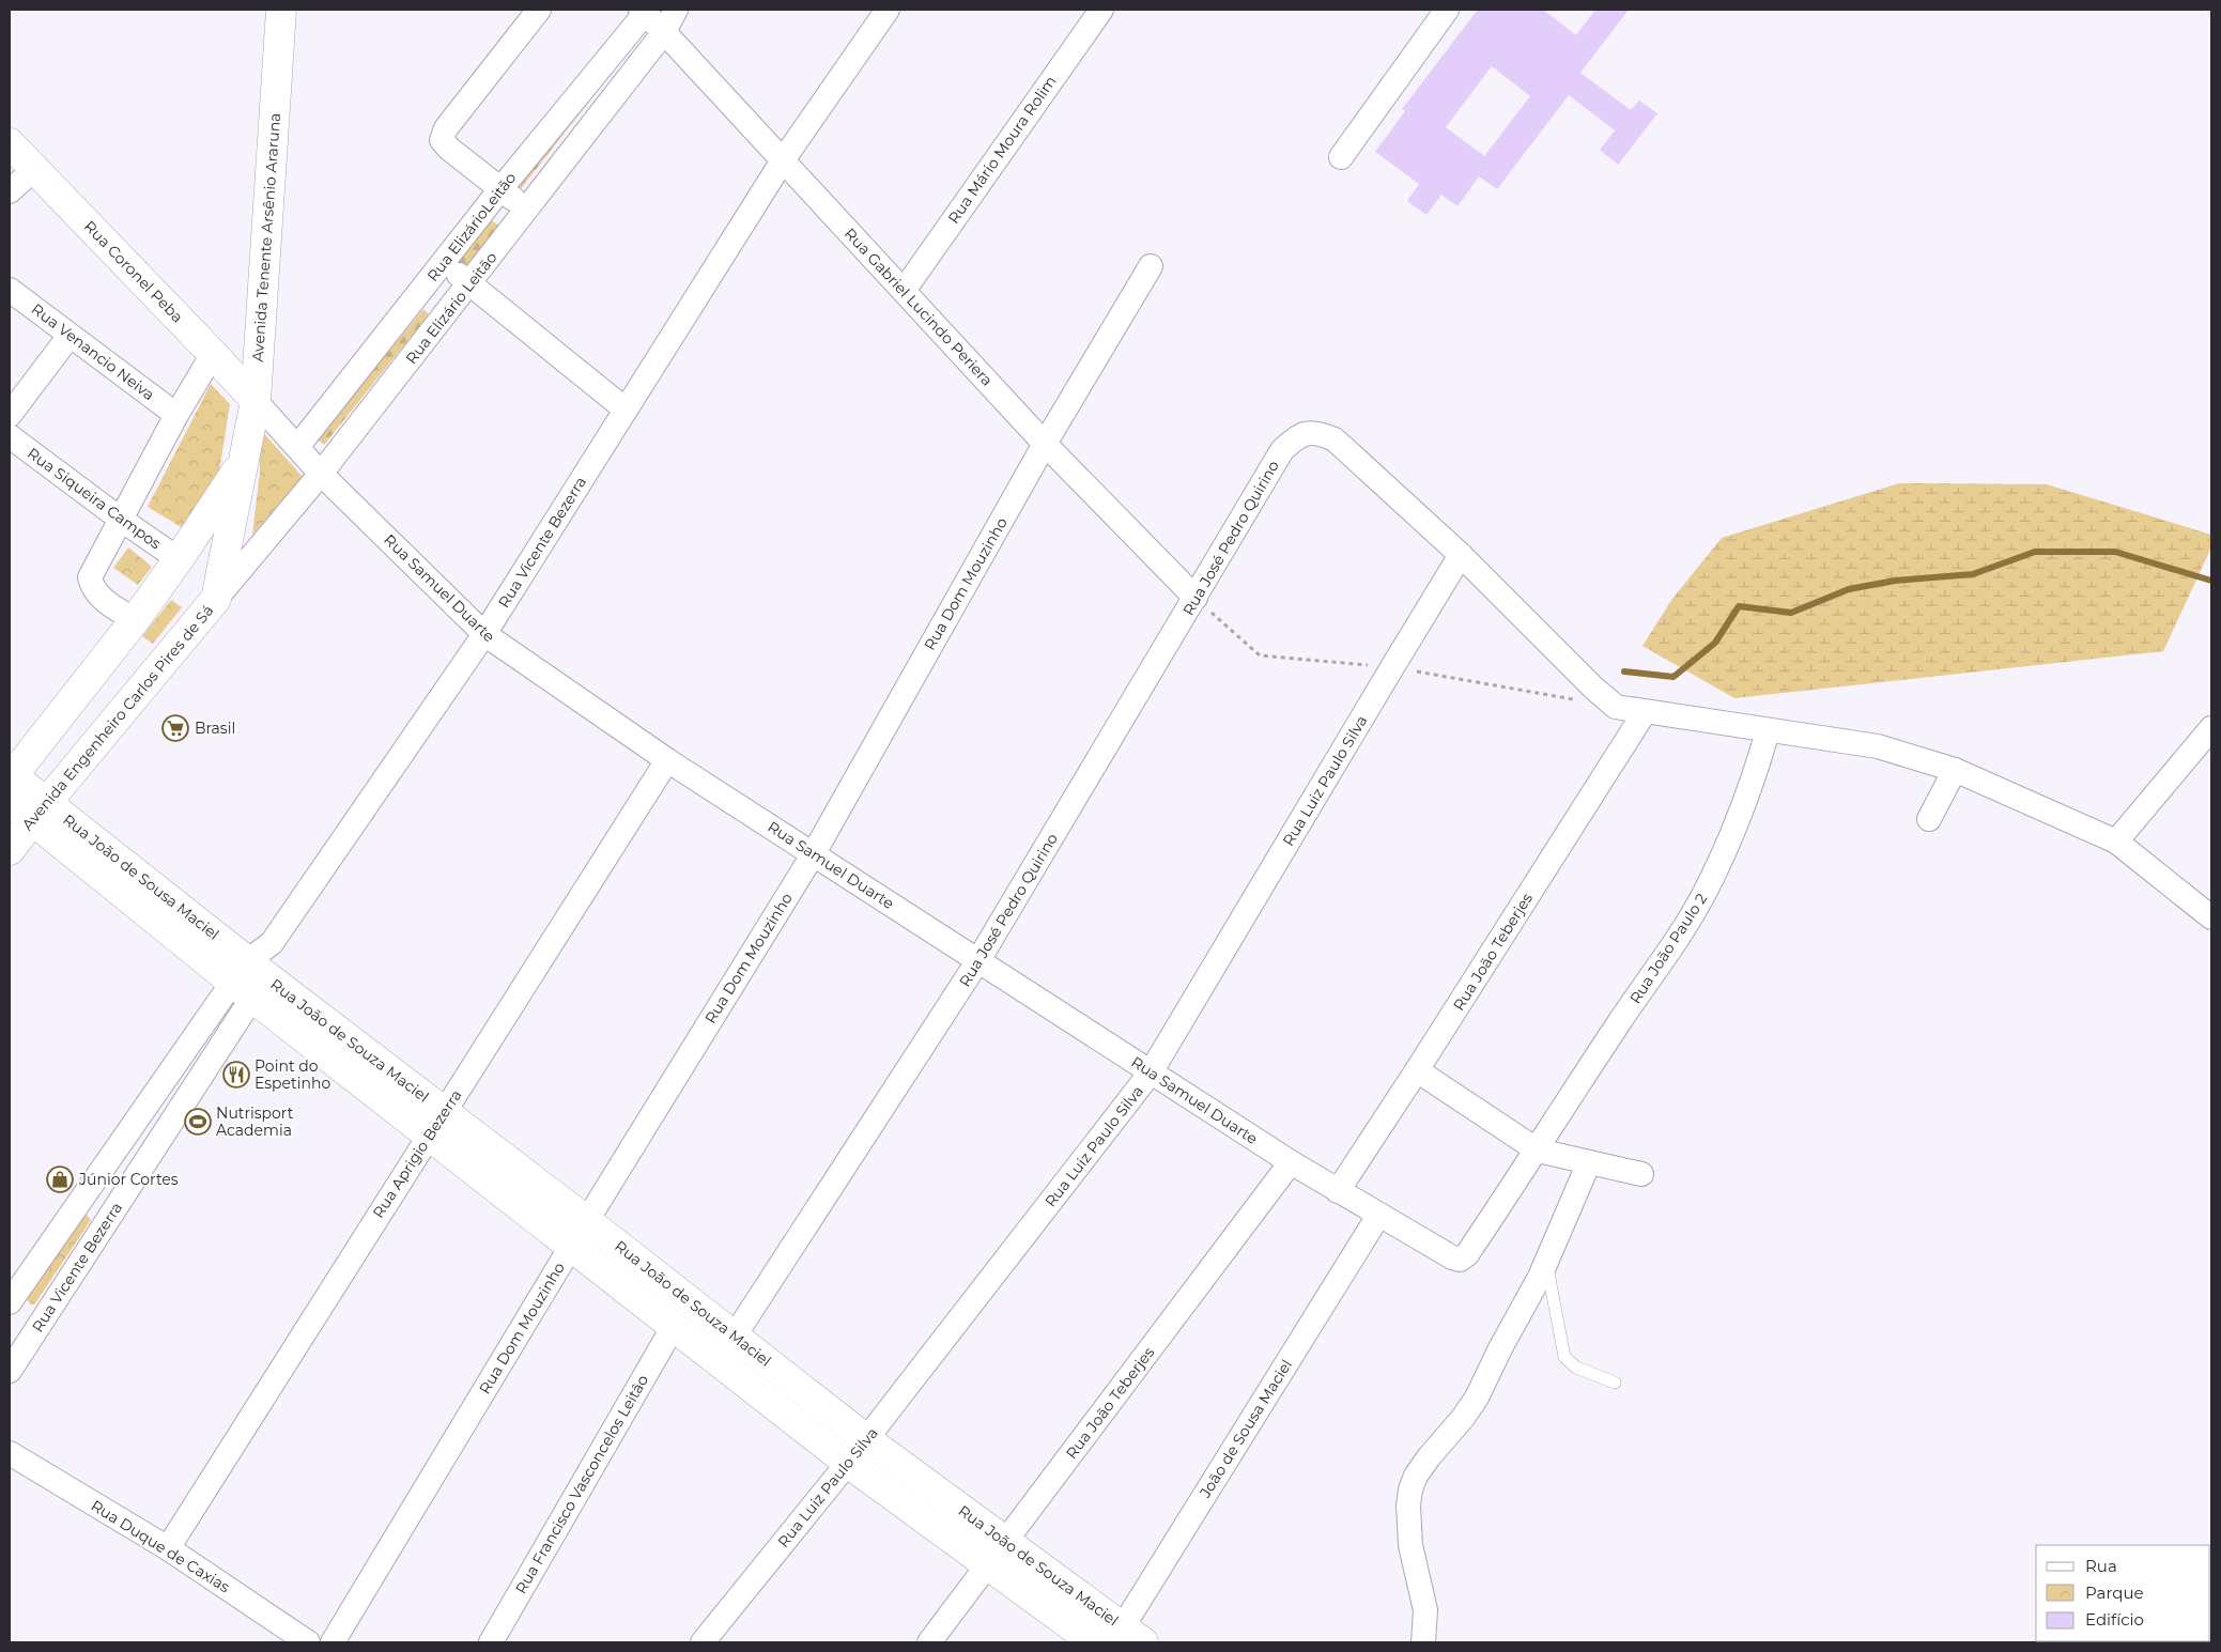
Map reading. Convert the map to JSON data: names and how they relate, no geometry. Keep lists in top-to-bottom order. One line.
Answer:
{"streets":{"street":["Rua Mário Moura Rolim","Rua ElizárioLeitão","Avenida Tenente Arsênio Araruna","Rua Coronel Peba","Rua Gabriel Lucindo Periera","Rua Elizário Leitão","Rua Venancio Neiva","Rua Siqueira Campos","Rua José Pedro Quirino","Rua Vicente Bezerra","Rua Dom Mouzinho","Rua Samuel Duarte","Avenida Engenheiro Carlos Pires de Sá","Rua Luiz Paulo Silva","Rua João de Sousa Maciel","Rua João Paulo 2","Rua João Teberjes","Rua João de Souza Maciel","Rua Aprigio Bezerra","João de Sousa Maciel","Rua Francisco Vasconcelos Leitâo","Rua Duque de Caxias"]},"crossings":[["Rua Mário Moura Rolim","Rua Gabriel Lucindo Periera"],["Rua ElizárioLeitão","Rua Gabriel Lucindo Periera"],["Rua ElizárioLeitão","Rua Samuel Duarte"],["Avenida Tenente Arsênio Araruna","Rua Coronel Peba"],["Avenida Tenente Arsênio Araruna","Rua Samuel Duarte"],["Avenida Tenente Arsênio Araruna","Avenida Engenheiro Carlos Pires de Sá"],["Rua Coronel Peba","Rua Samuel Duarte"],["Rua Gabriel Lucindo Periera","Rua Elizário Leitão"],["Rua Gabriel Lucindo Periera","Rua José Pedro Quirino"],["Rua Gabriel Lucindo Periera","Rua Vicente Bezerra"],["Rua Gabriel Lucindo Periera","Rua Dom Mouzinho"],["Rua Elizário Leitão","Rua Samuel Duarte"],["Rua Elizário Leitão","Avenida Engenheiro Carlos Pires de Sá"],["Rua José Pedro Quirino","Rua Samuel Duarte"],["Rua José Pedro Quirino","Rua Luiz Paulo Silva"],["Rua José Pedro Quirino","Rua João de Souza Maciel"],["Rua Vicente Bezerra","Rua Samuel Duarte"],["Rua Vicente Bezerra","Rua João de Sousa Maciel"],["Rua Vicente Bezerra","Rua João de Souza Maciel"],["Rua Dom Mouzinho","Rua Samuel Duarte"],["Rua Dom Mouzinho","Rua João de Souza Maciel"],["Rua Samuel Duarte","Rua Luiz Paulo Silva"],["Rua Samuel Duarte","Rua João Paulo 2"],["Rua Samuel Duarte","Rua João Teberjes"],["Rua Samuel Duarte","Rua Aprigio Bezerra"],["Rua Samuel Duarte","João de Sousa Maciel"],["Avenida Engenheiro Carlos Pires de Sá","Rua João de Sousa Maciel"],["Rua Luiz Paulo Silva","Rua João de Souza Maciel"],["Rua João de Sousa Maciel","Rua João de Souza Maciel"],["Rua João Teberjes","Rua João de Souza Maciel"],["Rua João de Souza Maciel","Rua Aprigio Bezerra"],["Rua João de Souza Maciel","João de Sousa Maciel"],["Rua João de Souza Maciel","Rua Francisco Vasconcelos Leitâo"],["Rua Aprigio Bezerra","Rua Duque de Caxias"]],"places":{"supermarket":["Brasil"],"restaurant":["Point do Espetinho"],"sports":["Nutrisport Academia"],"shop":["Júnior Cortes"]},"legend":["Rua","Parque","Edifício"]}
